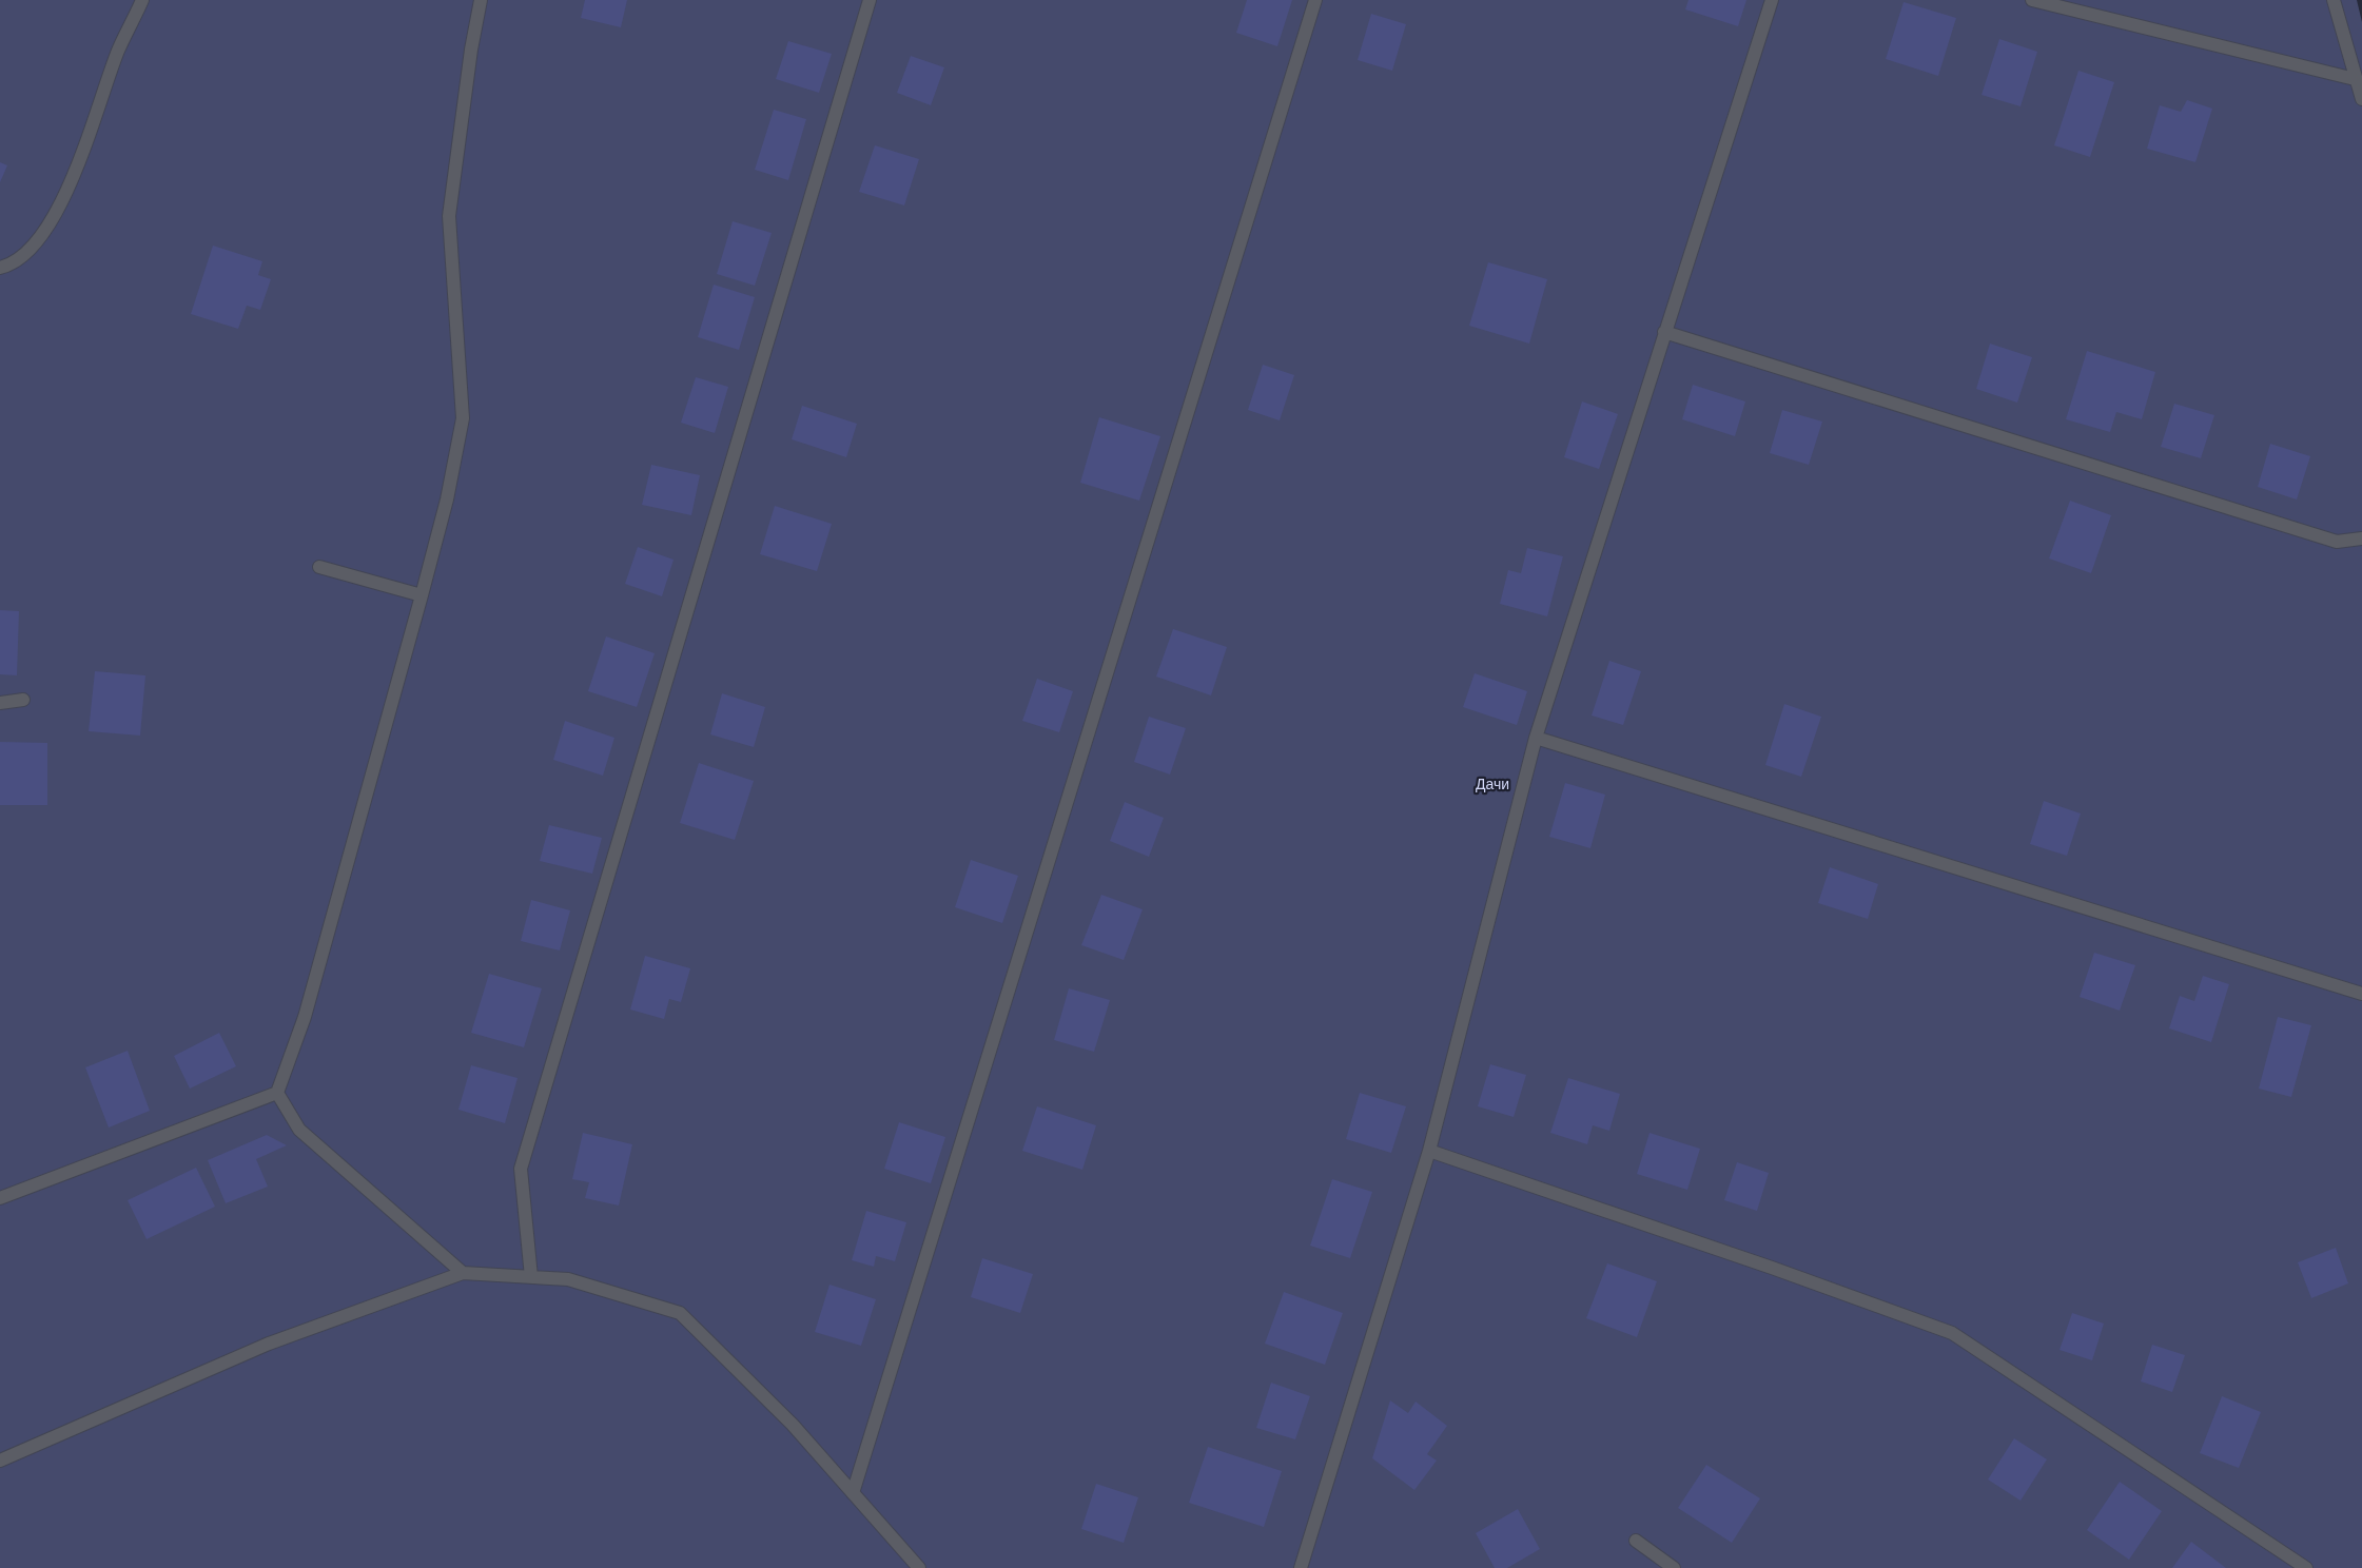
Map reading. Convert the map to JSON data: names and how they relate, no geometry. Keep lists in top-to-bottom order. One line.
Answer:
{"parks":["Дачи"]}
